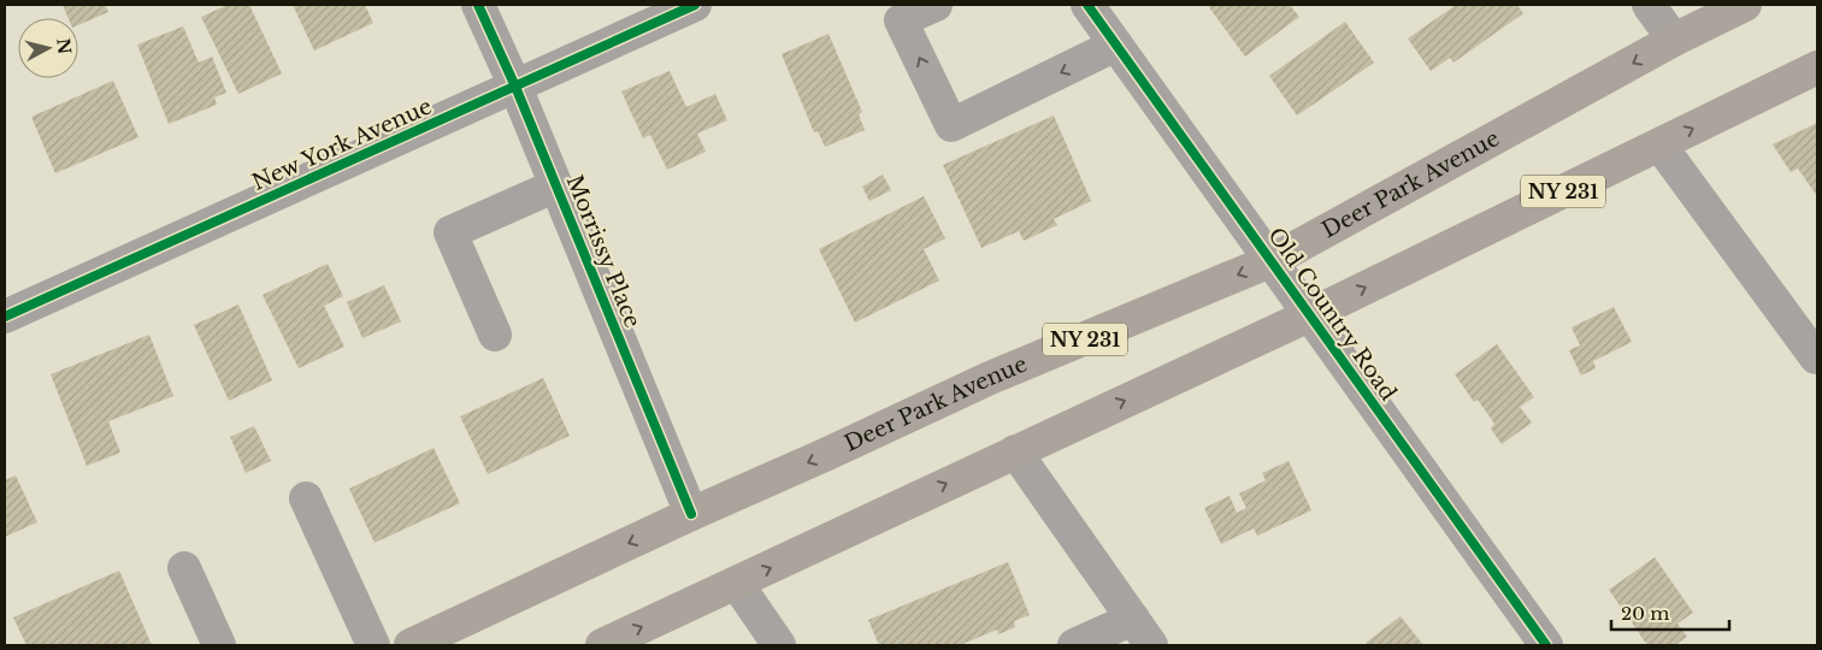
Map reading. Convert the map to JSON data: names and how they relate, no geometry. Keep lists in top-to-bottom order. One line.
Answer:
{"streets":{"main road":["Deer Park Avenue","NY 231"],"street":["New York Avenue","Morrissy Place","Old Country Road"]},"crossings":[["New York Avenue","Morrissy Place"],["Deer Park Avenue","Morrissy Place"],["Deer Park Avenue","Old Country Road"],["NY 231","Old Country Road"]],"scale_bar":"20 m","north":"right"}
